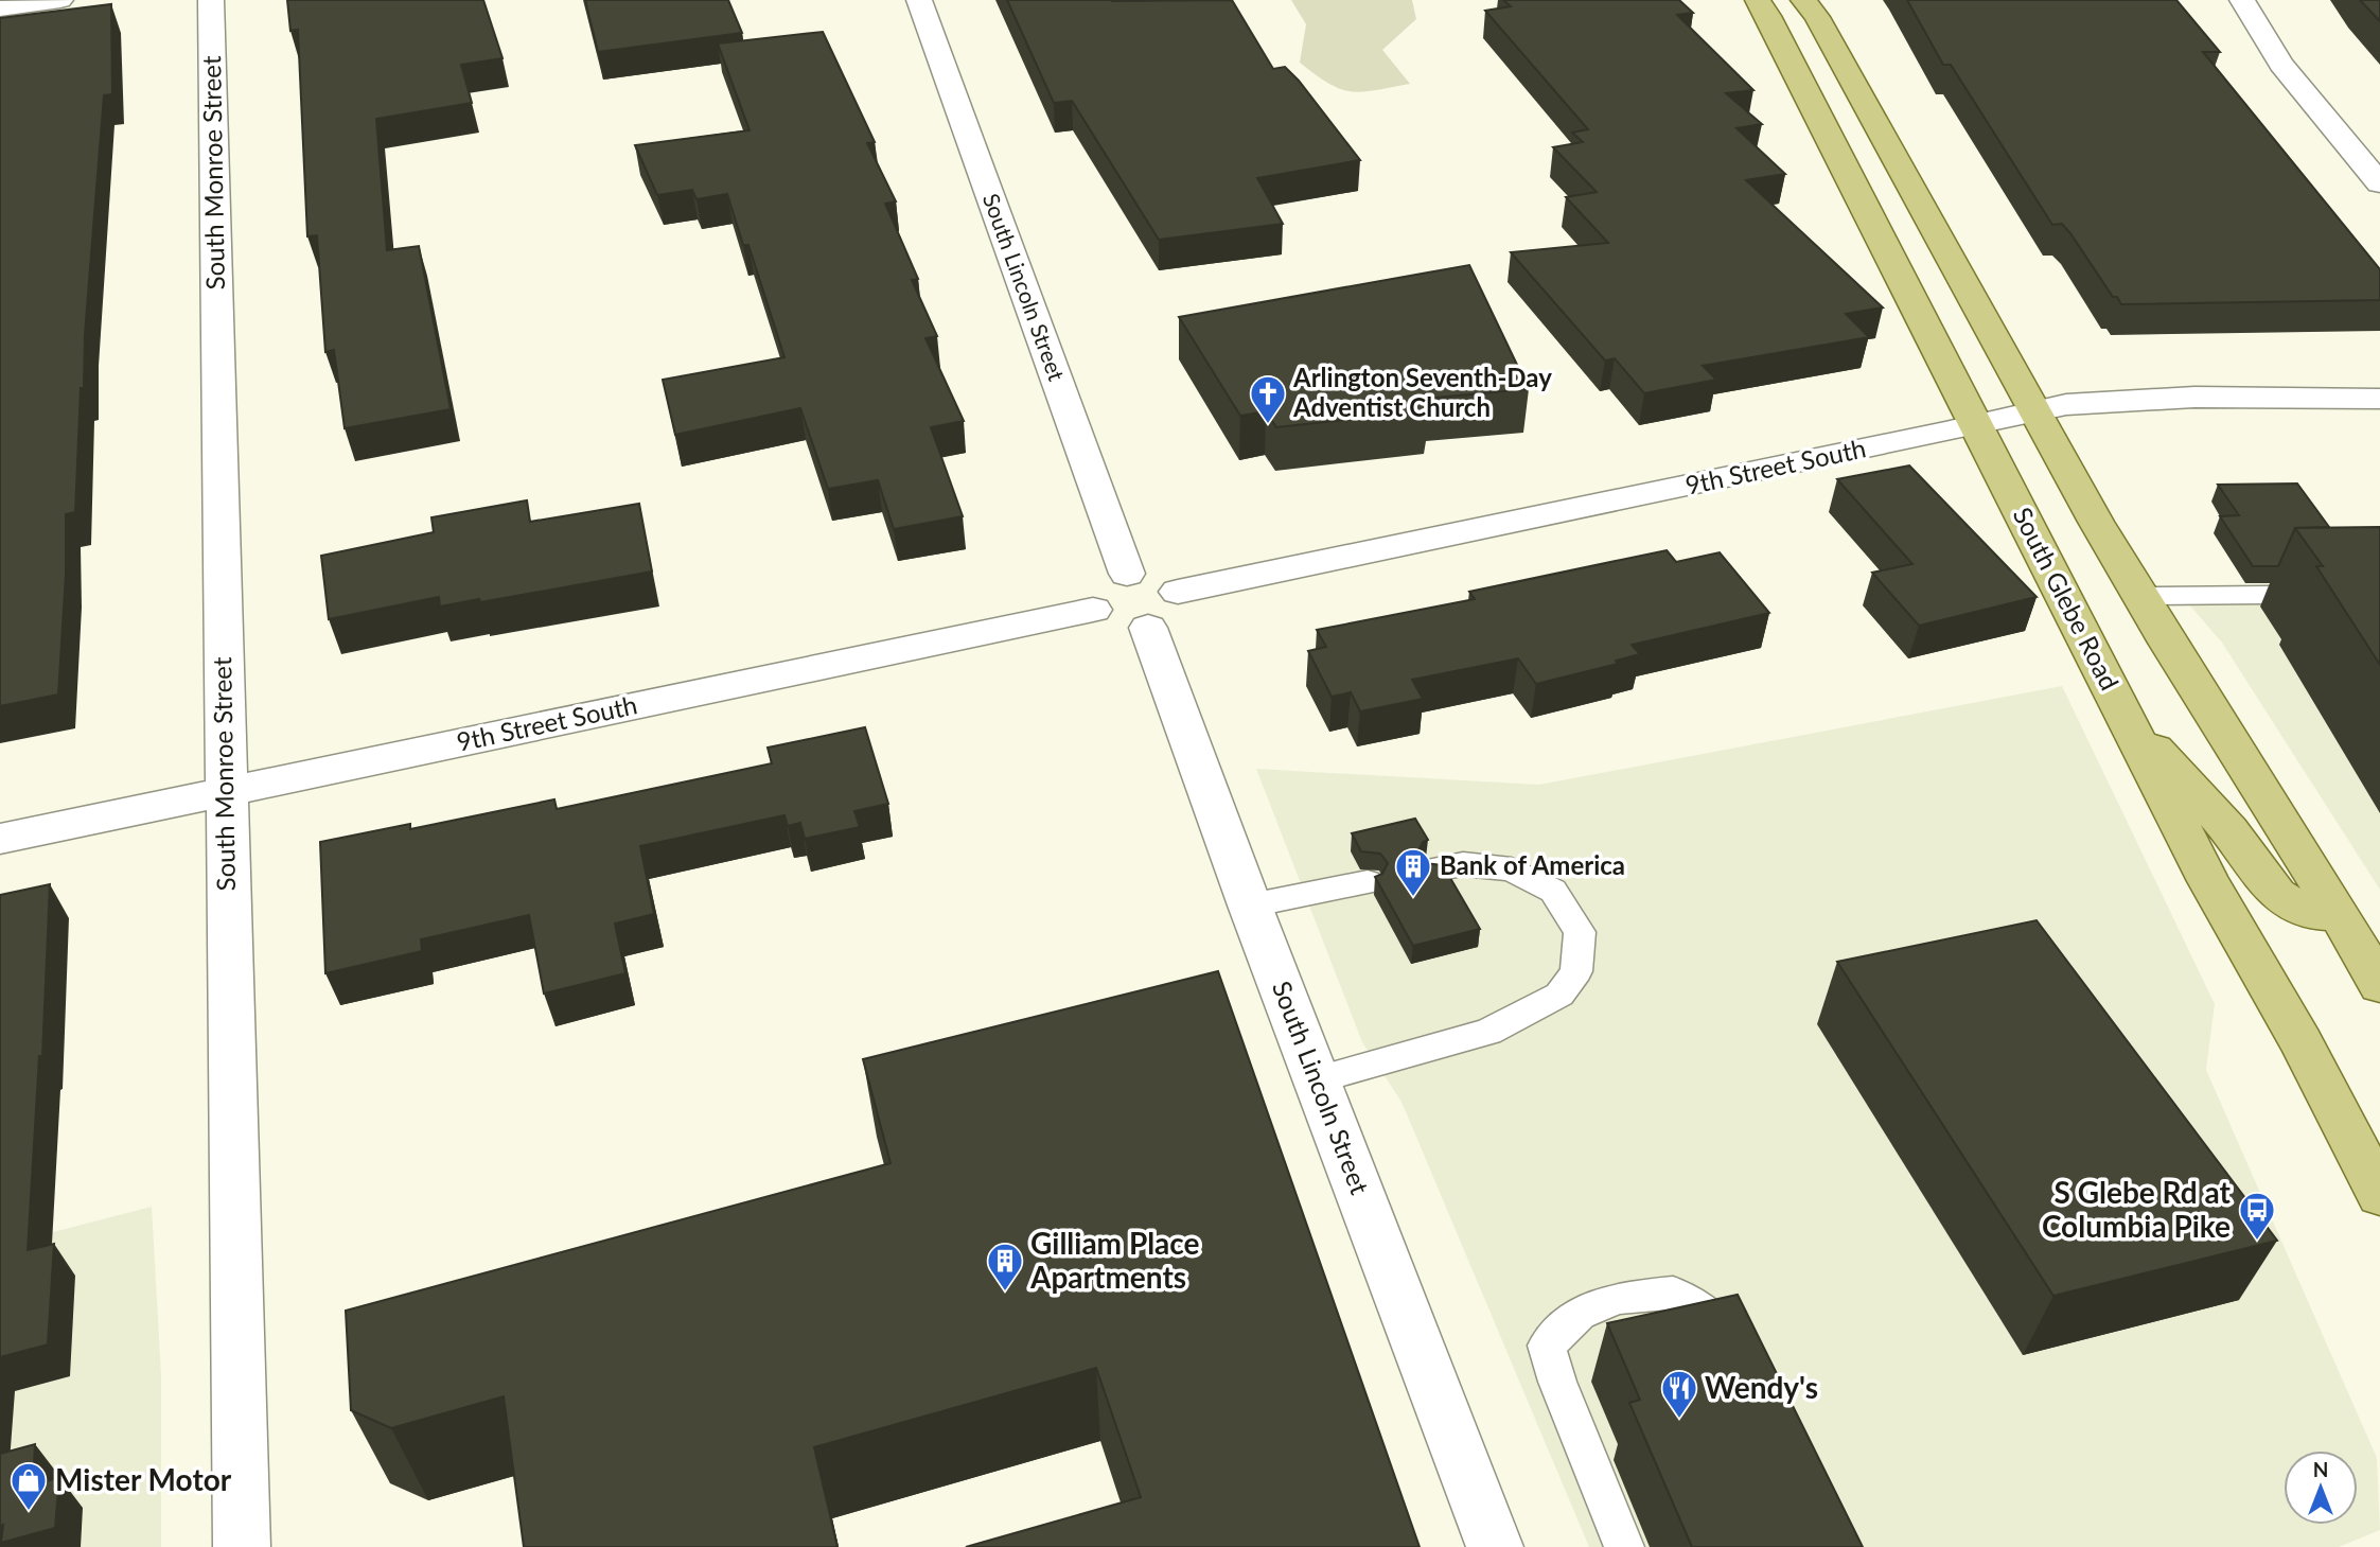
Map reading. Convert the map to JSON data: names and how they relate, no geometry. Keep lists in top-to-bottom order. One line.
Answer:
{"streets":{"main road":["South Glebe Road"],"street":["South Monroe Street","South Lincoln Street","9th Street South"]},"crossings":[["South Monroe Street","9th Street South"],["South Lincoln Street","9th Street South"],["9th Street South","South Glebe Road"]],"places":{"church":["Arlington Seventh-Day Adventist Church"],"building":["Bank of America","Gilliam Place Apartments"],"bus stop":["S Glebe Rd at Columbia Pike"],"restaurant":["Wendy's"],"shop":["Mister Motor"]},"north":"top"}
